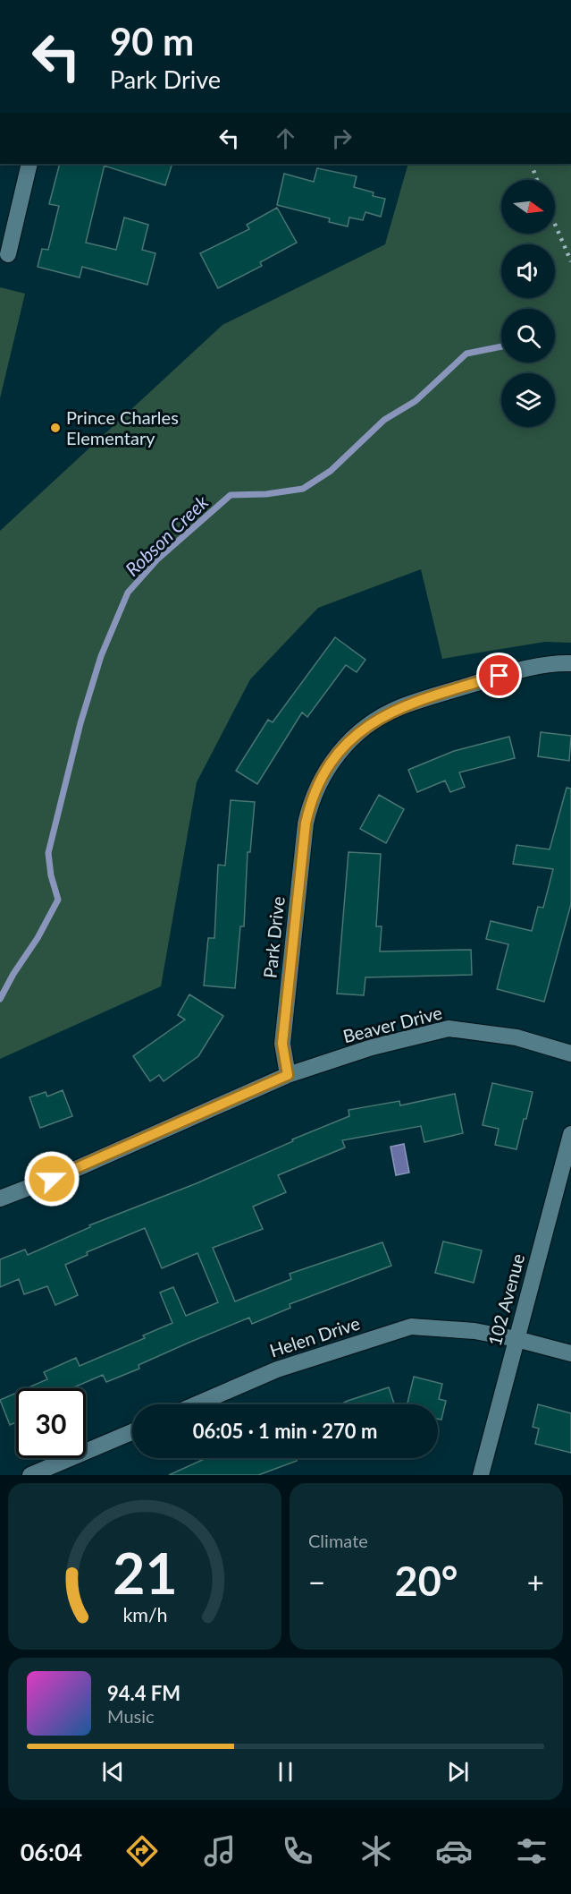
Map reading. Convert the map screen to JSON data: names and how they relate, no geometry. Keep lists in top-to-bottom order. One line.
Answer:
{"streets":{"street":["Park Drive","Beaver Drive","102 Avenue","Helen Drive"]},"crossings":[["Park Drive","Beaver Drive"],["102 Avenue","Helen Drive"]],"water":["Robson Creek"],"places":["Prince Charles Elementary"],"north":"right","page":{"turn":["90 m","Park Drive"],"limit":"30","trip":"06:05 · 1 min · 270 m","tile":"Climate","heat":["−","20°","+"],"song":["94.4 FM","Music"],"tabs":"06:04","gauge":["21","km/h"]}}
